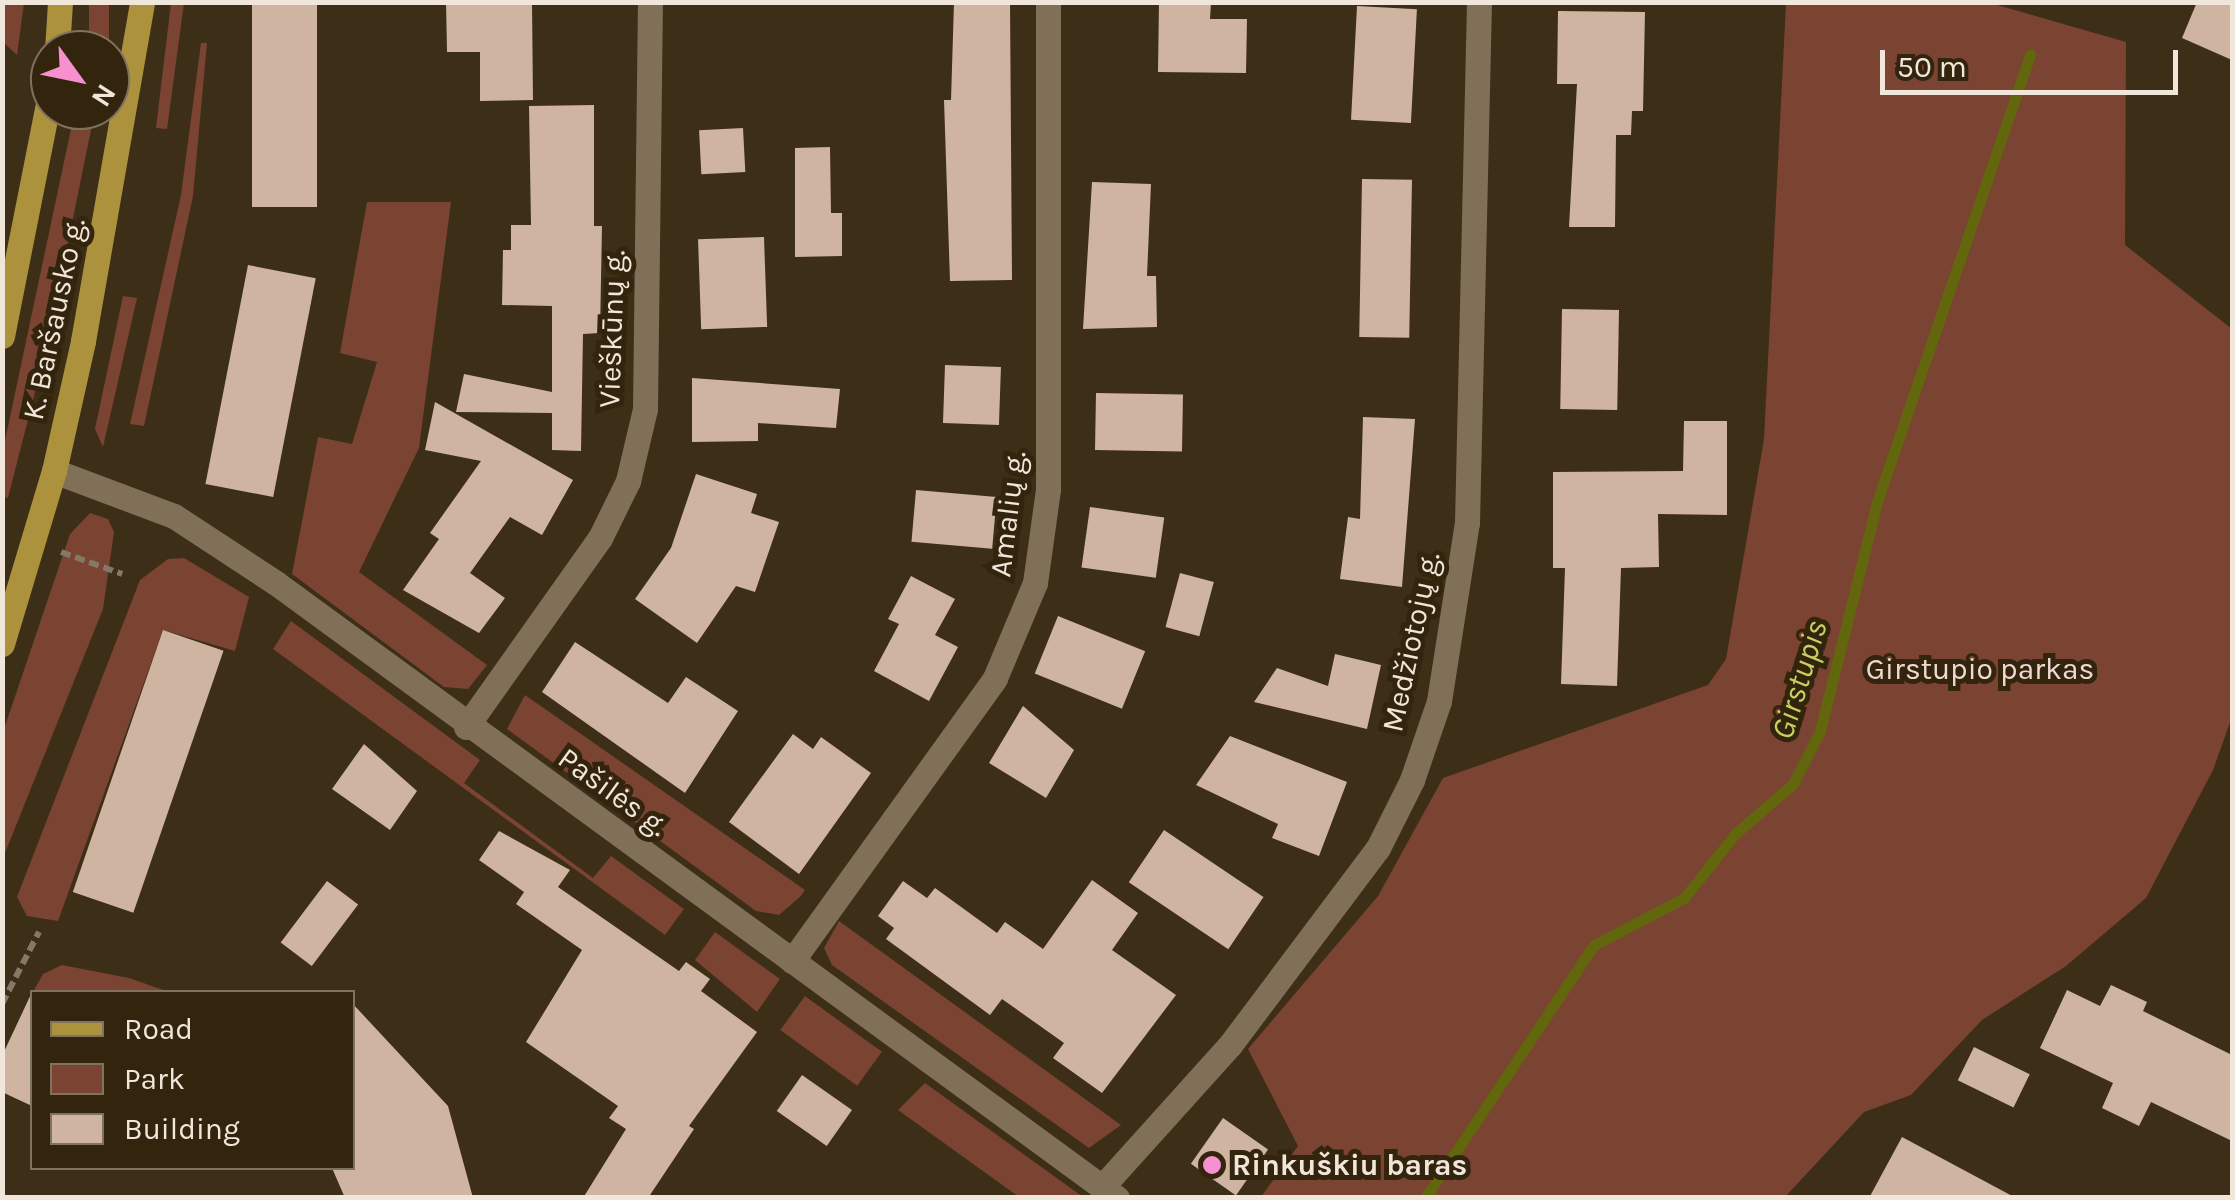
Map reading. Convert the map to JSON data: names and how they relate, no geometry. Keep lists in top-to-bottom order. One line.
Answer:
{"streets":{"main road":["K. Baršausko g."],"street":["Vieškūnų g.","Amalių g.","Medžiotojų g.","Pašilės g."]},"crossings":[["K. Baršausko g.","Pašilės g."],["Vieškūnų g.","Pašilės g."],["Amalių g.","Pašilės g."],["Medžiotojų g.","Pašilės g."]],"water":["Girstupis"],"parks":["Girstupio parkas"],"places":["Rinkuškiu baras"],"legend":["Road","Park","Building"],"scale_bar":"50 m","north":"bottom right"}
